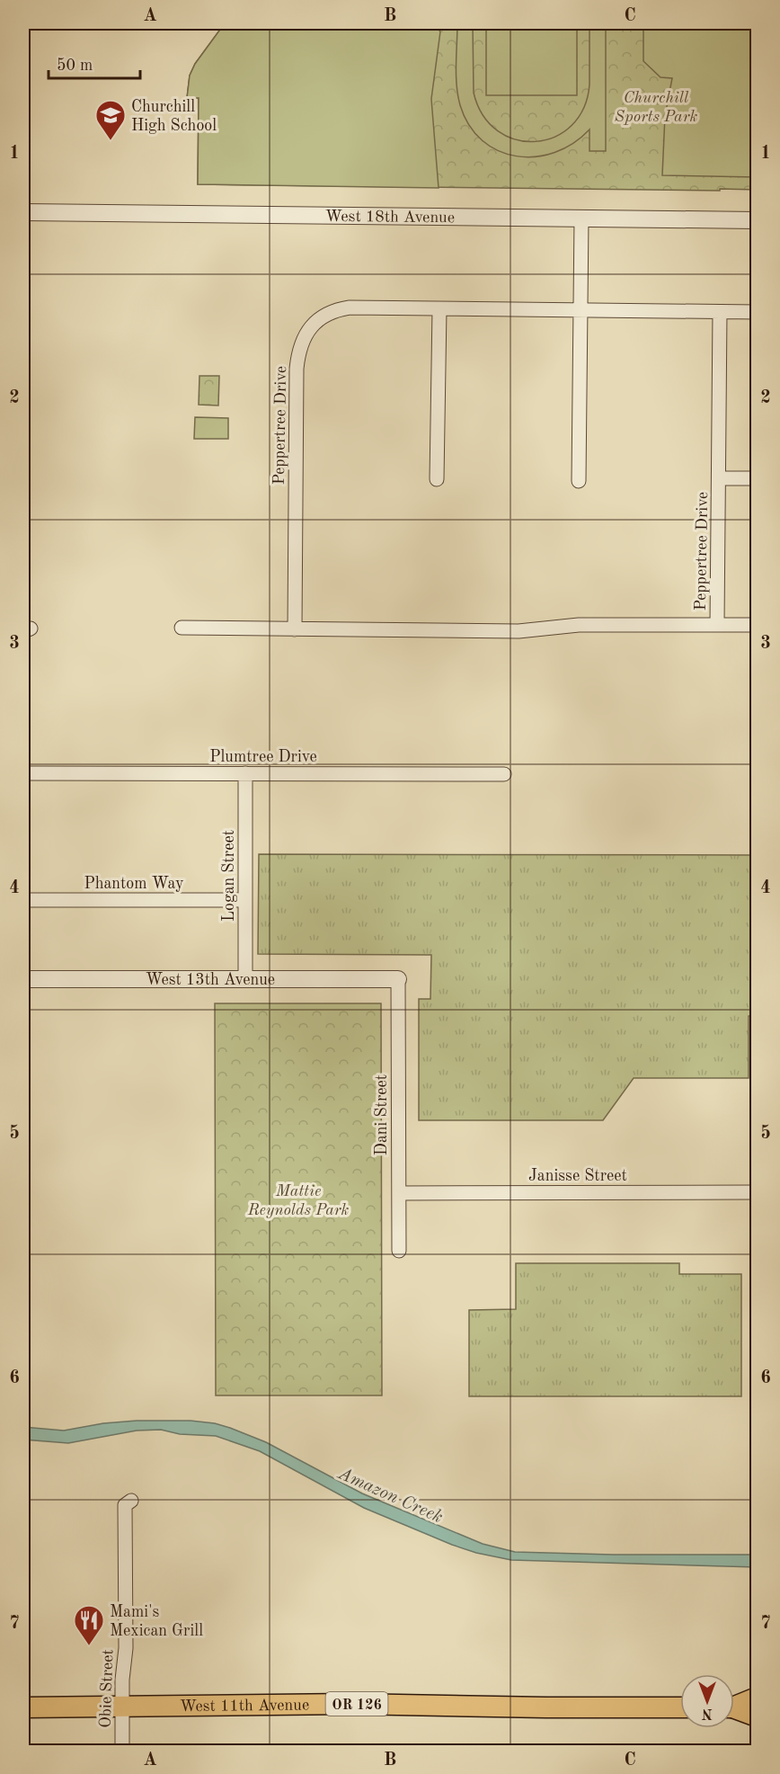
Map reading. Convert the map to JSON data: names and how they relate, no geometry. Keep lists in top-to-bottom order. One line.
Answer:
{"streets":{"main road":["OR 126","West 11th Avenue"],"street":["West 18th Avenue","Peppertree Drive","Plumtree Drive","Logan Street","Phantom Way","West 13th Avenue","Dani Street","Janisse Street","Obie Street"]},"crossings":[["Plumtree Drive","Logan Street"],["Logan Street","Phantom Way"],["Logan Street","West 13th Avenue"],["West 13th Avenue","Dani Street"],["Dani Street","Janisse Street"],["Obie Street","West 11th Avenue"]],"water":["Amazon Creek"],"parks":["Churchill Sports Park","Mattie Reynolds Park"],"places":{"school or university":["Churchill High School"],"restaurant":["Mami's Mexican Grill"]},"scale_bar":"50 m","north":"bottom","grid":{"columns":["A","B","C"],"rows":["1","2","3","4","5","6","7"]}}
